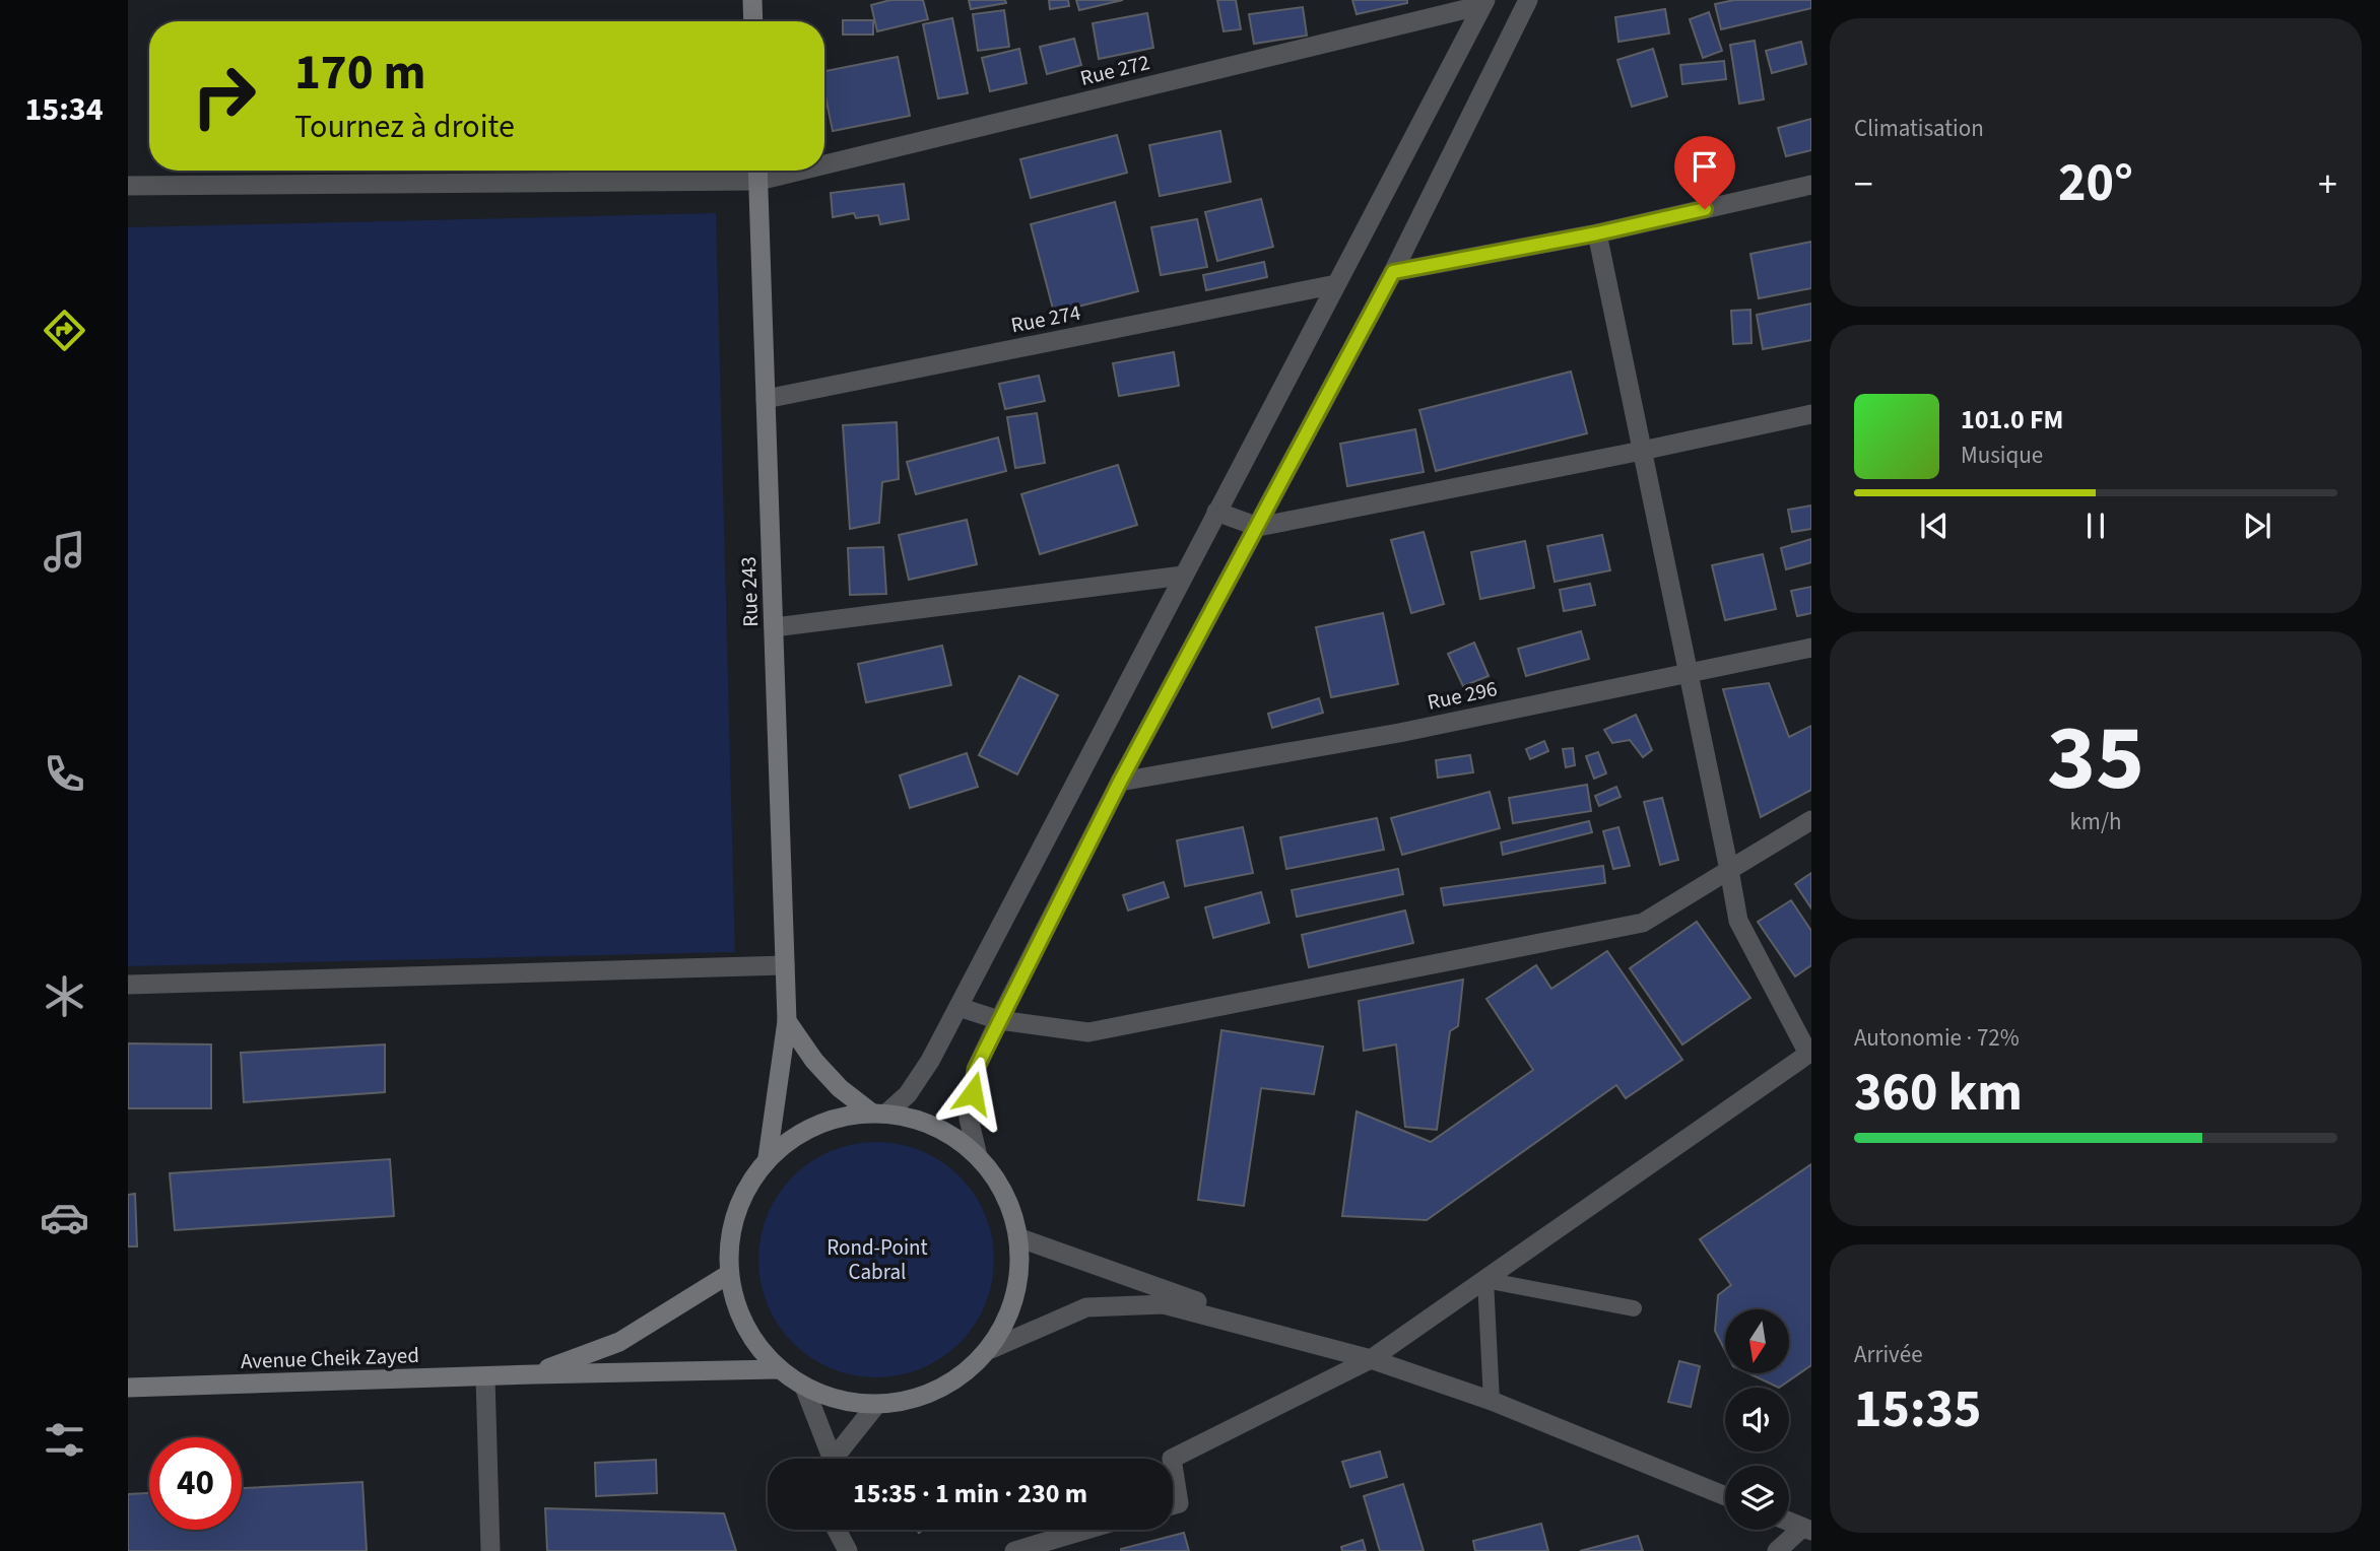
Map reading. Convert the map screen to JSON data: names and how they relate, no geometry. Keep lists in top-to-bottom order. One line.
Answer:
{"streets":{"main road":["Rue 243","Avenue Cheik Zayed"],"street":["Rue 272","Rue 274","Rue 296"]},"crossings":[["Rue 272","Rue 243"],["Rue 274","Rue 243"]],"parks":["Rond-Point Cabral"],"north":"bottom","page":{"tabs":"15:34","tile":["Climatisation",["35","km/h"],["Autonomie · 72%","360 km"],["Arrivée","15:35"]],"turn":["170 m","Tournez à droite"],"heat":["−","20°","+"],"song":["101.0 FM","Musique"],"limit":"40","trip":"15:35 · 1 min · 230 m"}}
